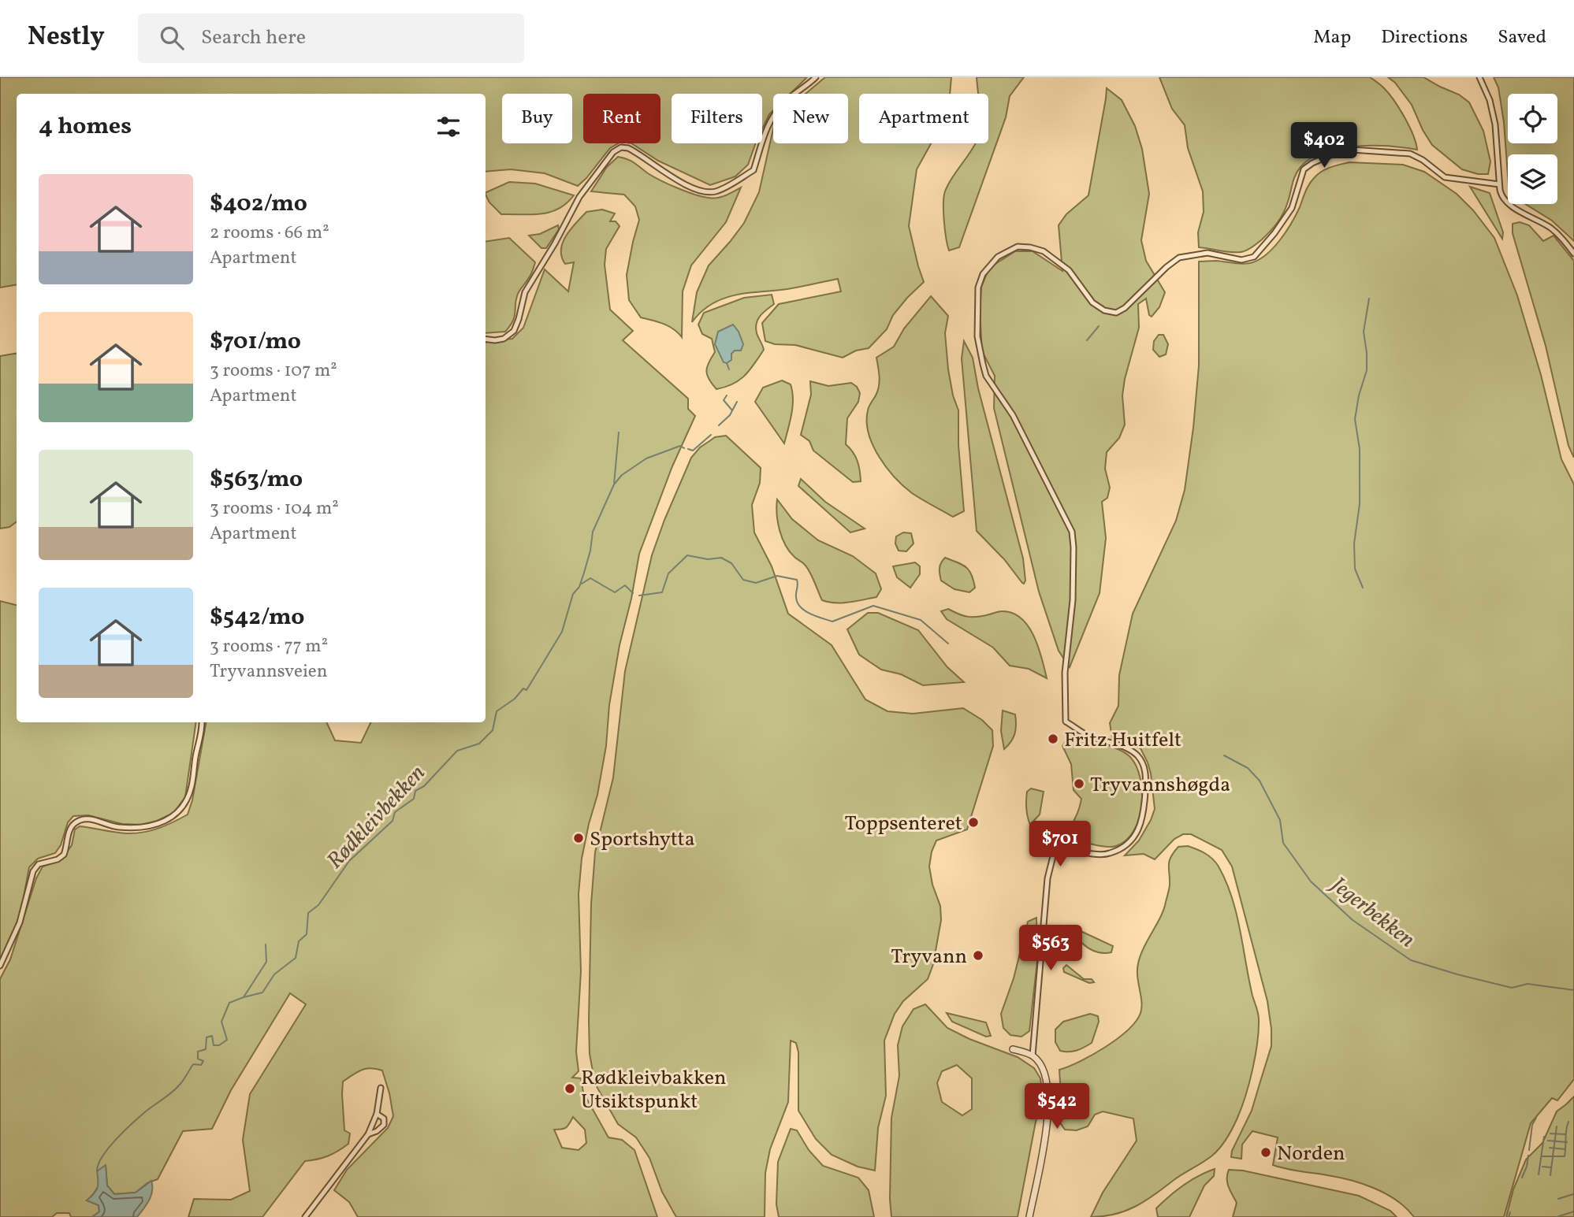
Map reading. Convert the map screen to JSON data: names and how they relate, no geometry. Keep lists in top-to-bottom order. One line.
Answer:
{"water":["Rødkleivbekken","Jegerbekken"],"places":["Fritz Huitfelt","Tryvannshøgda","Toppsenteret","Sportshytta","Tryvann","Rødkleivbakken Utsiktspunkt","Norden"],"page":{"header":"Nestly","search":"Search here","nav":["Map","Directions","Saved"],"chip":["Buy","Rent","Filters","New","Apartment"],"heading":"4 homes","price":["$402","$701","$563","$542"],"list":[{"name":"$402/mo","note":"2 rooms · 66 m² · Apartment"},{"name":"$701/mo","note":"3 rooms · 107 m² · Apartment"},{"name":"$563/mo","note":"3 rooms · 104 m² · Apartment"},{"name":"$542/mo","note":"3 rooms · 77 m² · Tryvannsveien"}]}}
